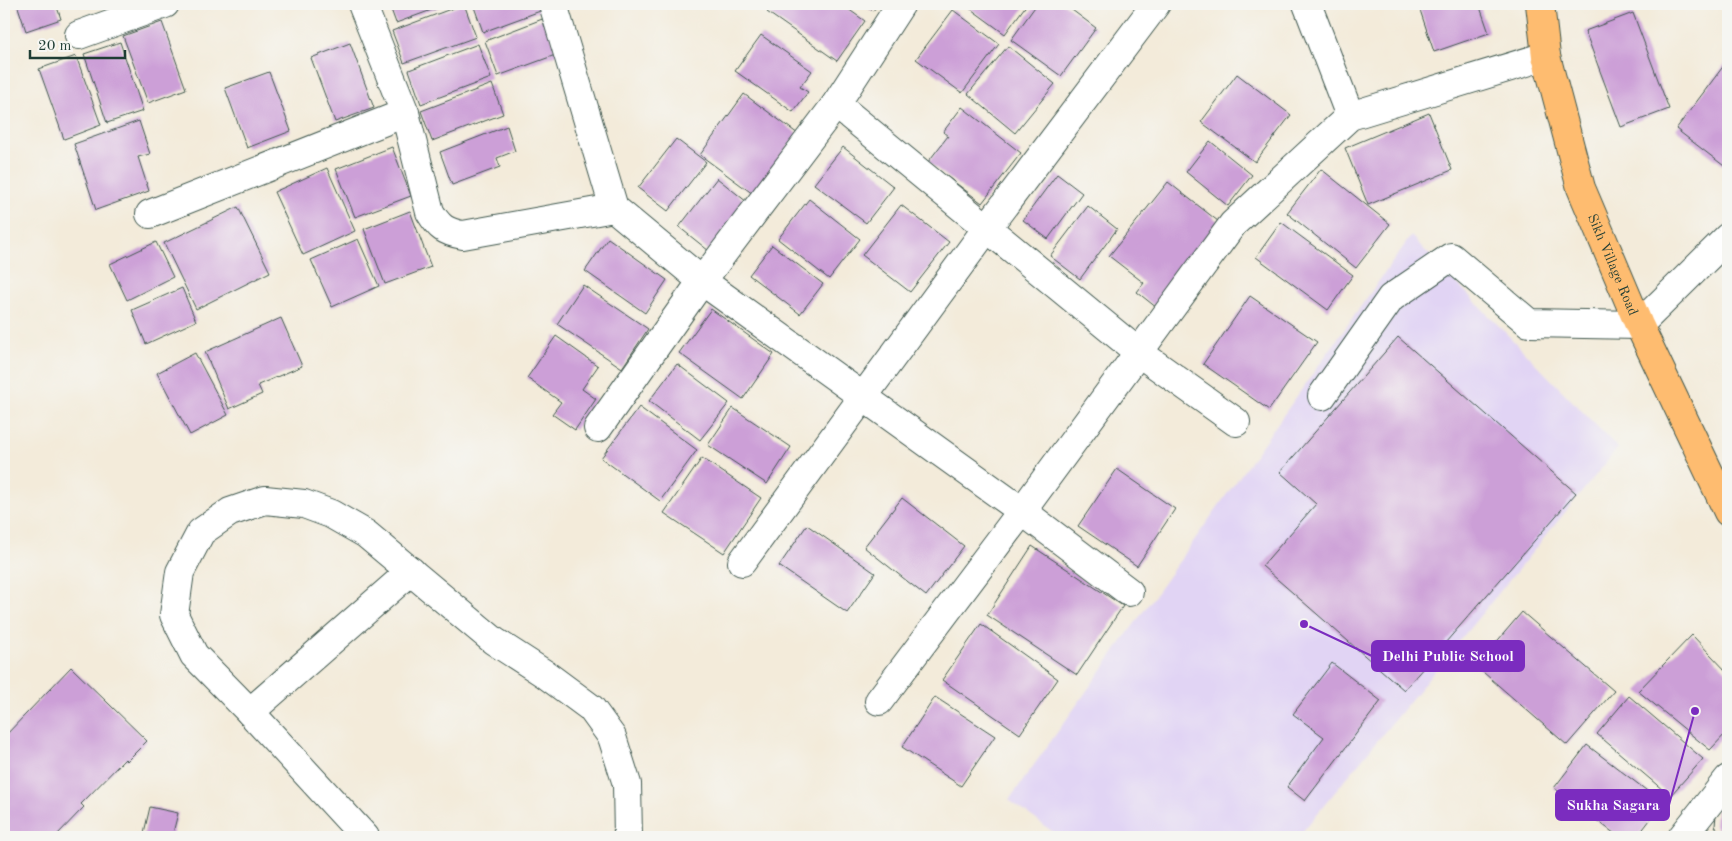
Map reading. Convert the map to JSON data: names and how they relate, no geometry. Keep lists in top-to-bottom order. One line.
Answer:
{"streets":{"main road":["Sikh Village Road"]},"places":["Delhi Public School","Sukha Sagara"],"scale_bar":"20 m"}
